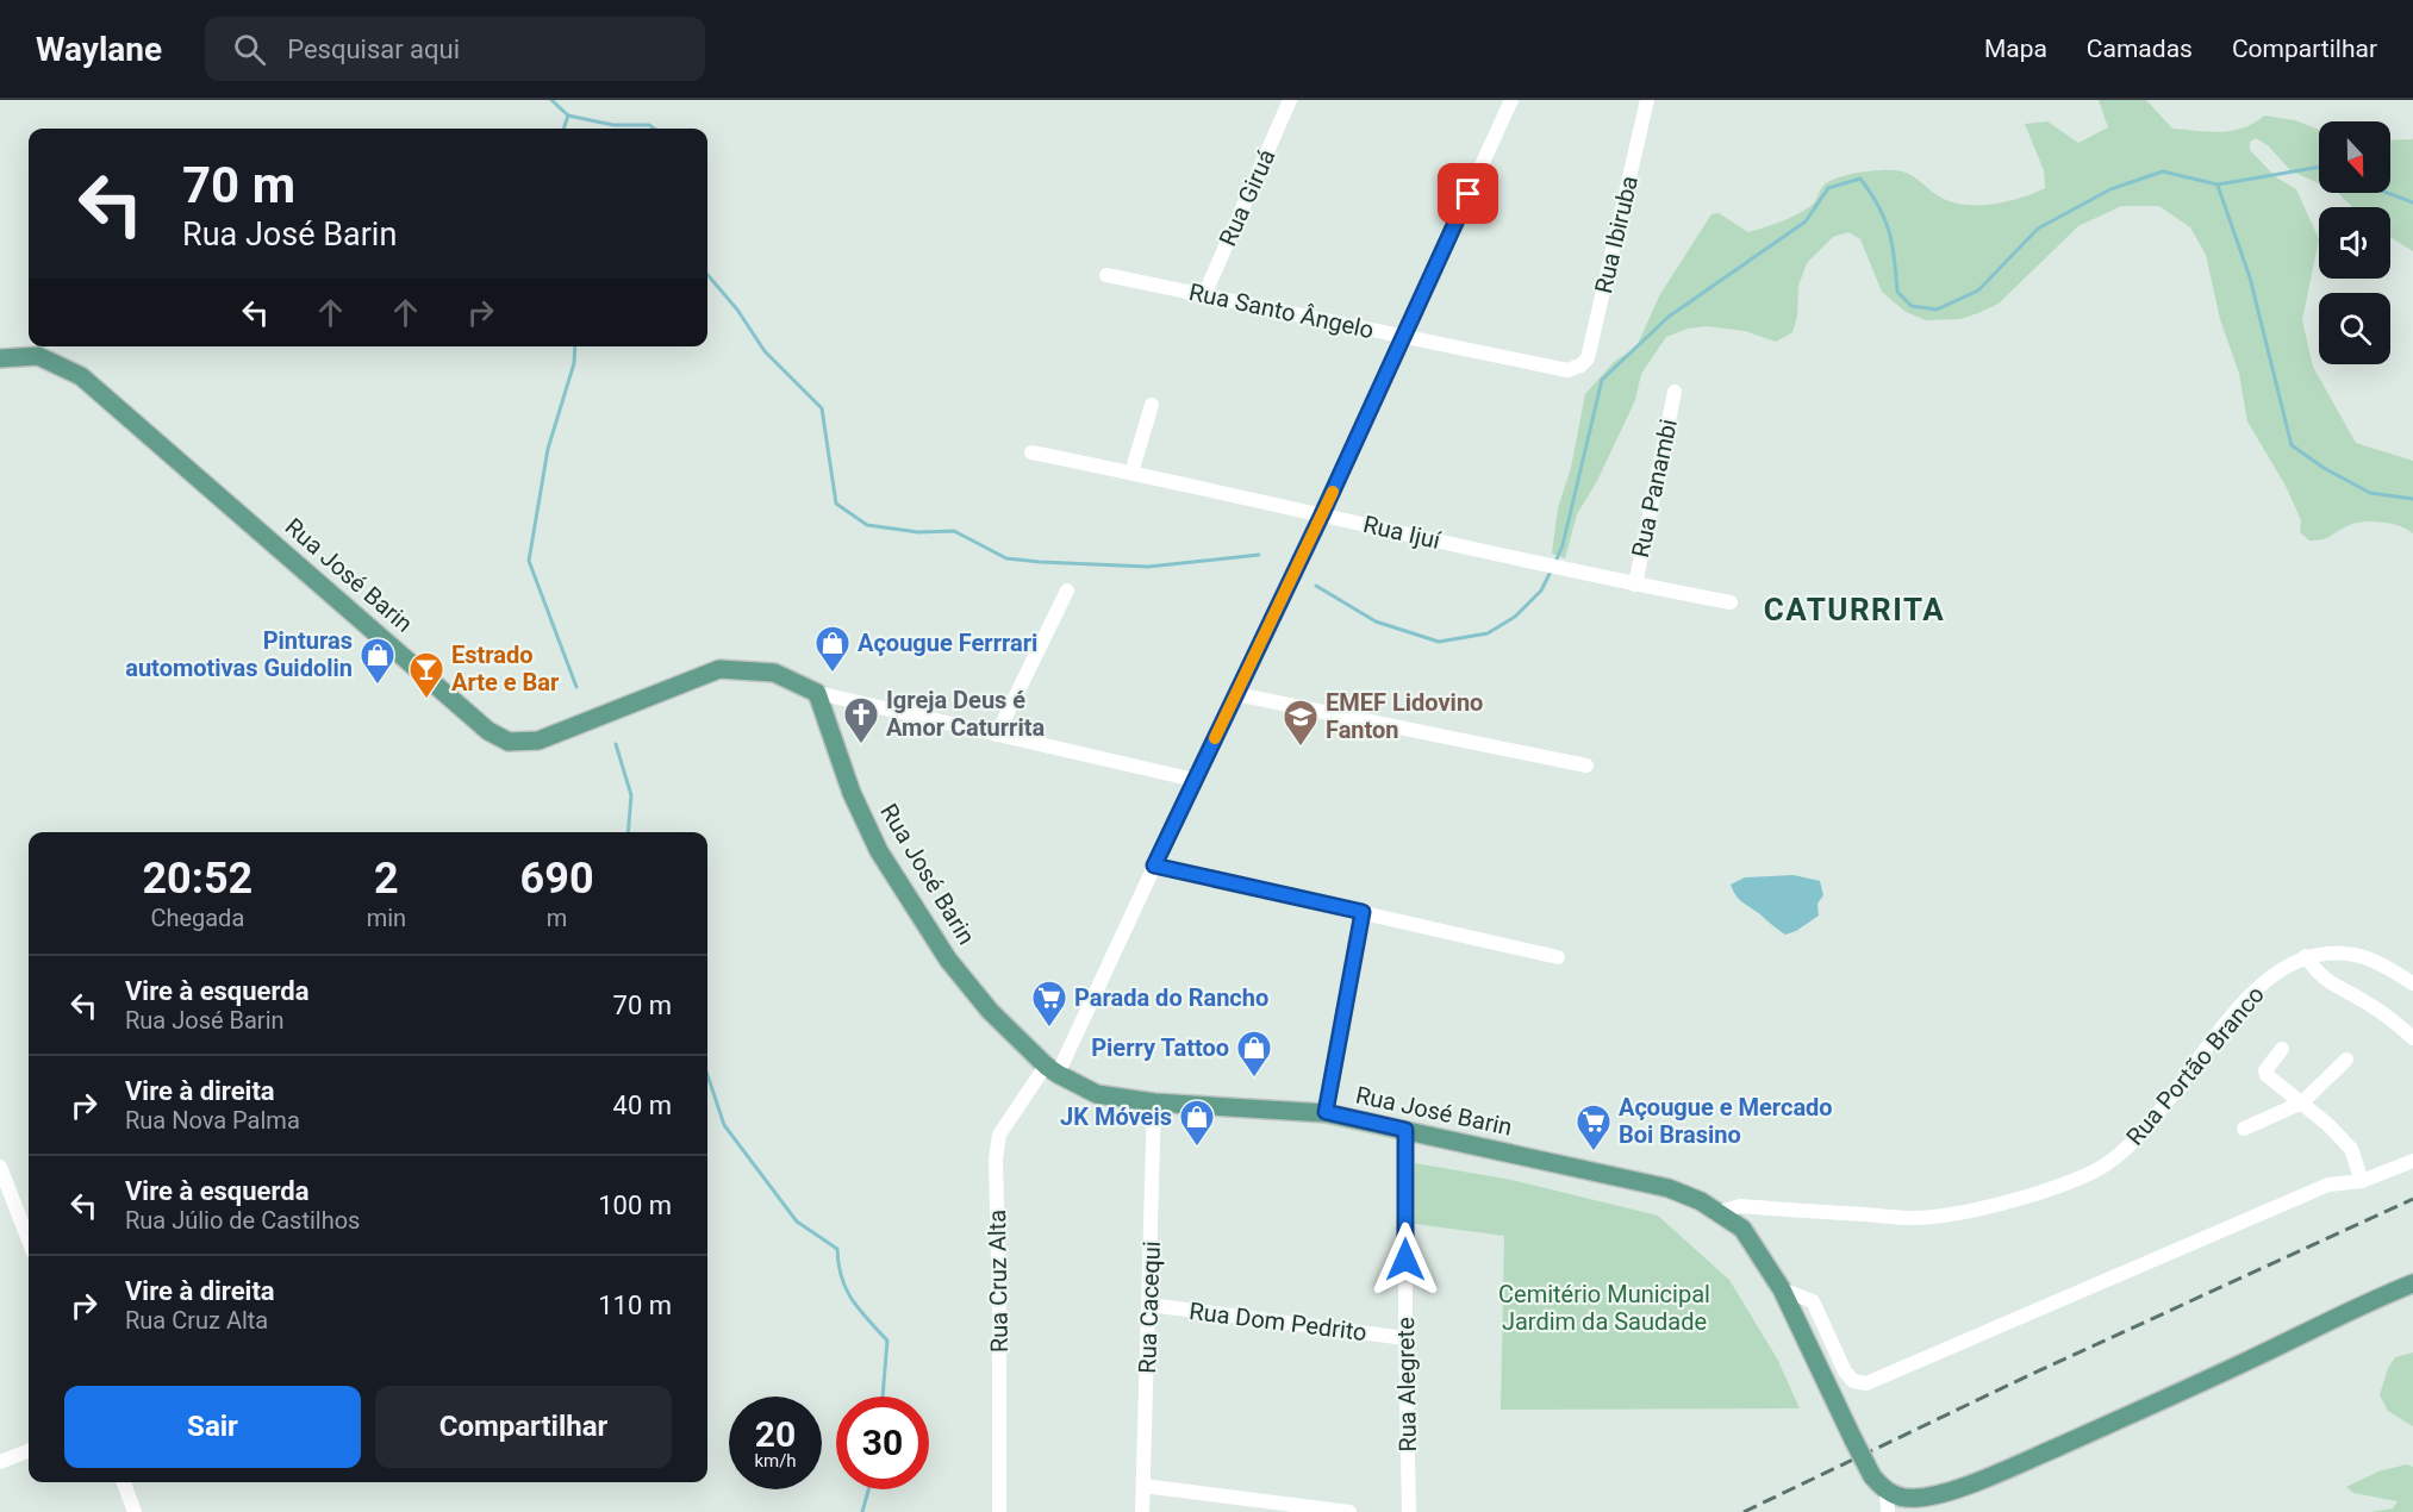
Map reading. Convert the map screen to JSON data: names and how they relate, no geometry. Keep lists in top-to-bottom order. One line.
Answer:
{"streets":{"main road":["Rua José Barin"],"street":["Rua Giruá","Rua Ibiruba","Rua Santo Ângelo","Rua Panambi","Rua Ijuí","Rua Portão Branco","Rua Cruz Alta","Rua Cacequi","Rua Dom Pedrito","Rua Alegrete"]},"crossings":[["Rua Giruá","Rua Santo Ângelo"],["Rua Ibiruba","Rua Santo Ângelo"],["Rua Santo Ângelo","Rua Cruz Alta"],["Rua Panambi","Rua Ijuí"],["Rua Ijuí","Rua Cruz Alta"],["Rua José Barin","Rua Portão Branco"],["Rua José Barin","Rua Cruz Alta"],["Rua José Barin","Rua Cacequi"],["Rua José Barin","Rua Alegrete"],["Rua Cacequi","Rua Dom Pedrito"],["Rua Dom Pedrito","Rua Alegrete"]],"districts":["CATURRITA"],"parks":["Cemitério Municipal Jardim da Saudade"],"places":{"shop":["Açougue Ferrrari","Pinturas automotivas Guidolin","Pierry Tattoo","JK Móveis"],"bar":["Estrado Arte e Bar"],"church":["Igreja Deus é Amor Caturrita"],"school or university":["EMEF Lidovino Fanton"],"supermarket":["Parada do Rancho","Açougue e Mercado Boi Brasino"]},"north":"bottom","page":{"header":"Waylane","search":"Pesquisar aqui","nav":["Mapa","Camadas","Compartilhar"],"turn":["70 m","Rua José Barin"],"eta":["20:52","Chegada","2","min","690","m"],"list":[{"name":"Vire à esquerda","note":"Rua José Barin","value":"70 m"},{"name":"Vire à direita","note":"Rua Nova Palma","value":"40 m"},{"name":"Vire à esquerda","note":"Rua Júlio de Castilhos","value":"100 m"},{"name":"Vire à direita","note":"Rua Cruz Alta","value":"110 m"}],"buttons":["Sair","Compartilhar"],"speed":"20 km/h","limit":"30"}}
